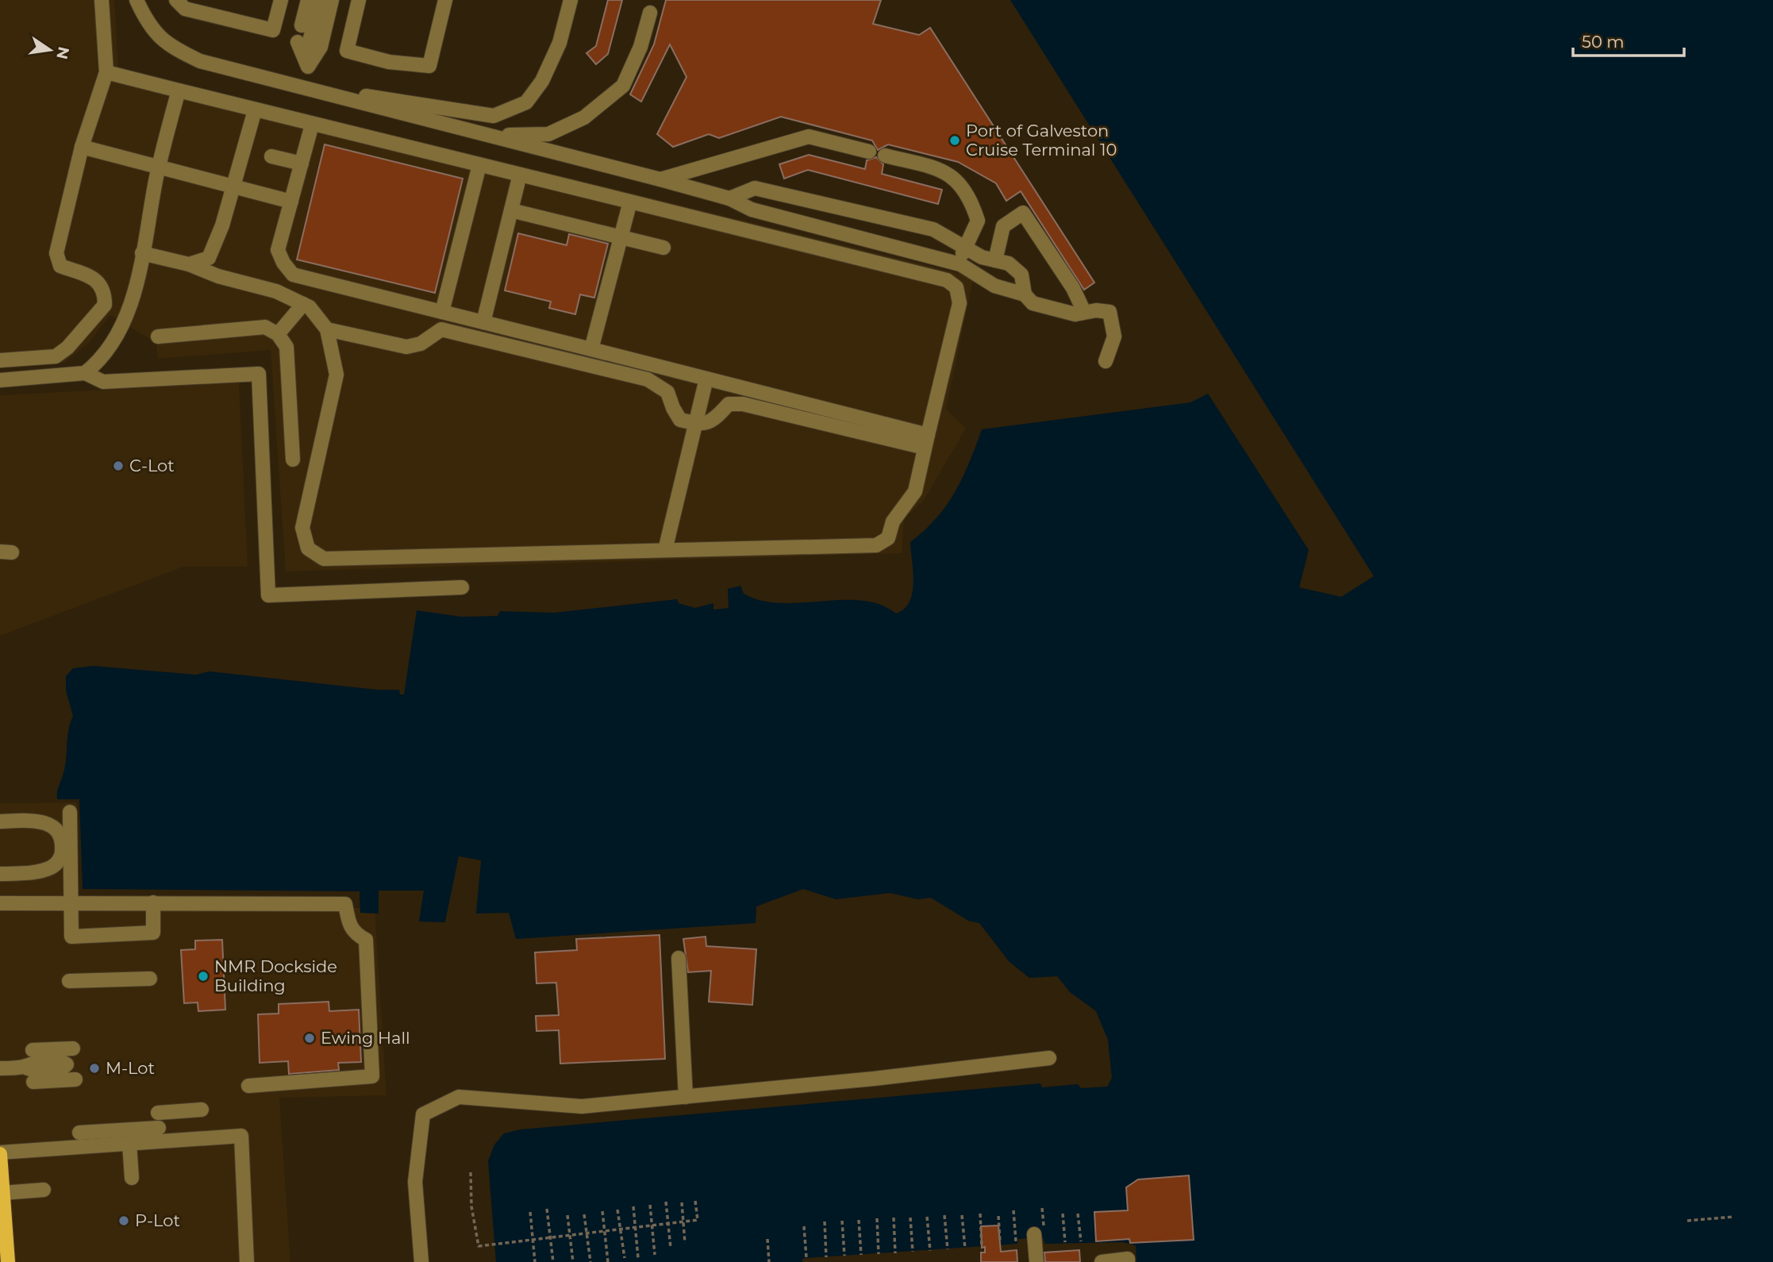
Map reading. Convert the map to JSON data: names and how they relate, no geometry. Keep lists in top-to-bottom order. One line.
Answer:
{"places":["Port of Galveston Cruise Terminal 10","C-Lot","NMR Dockside Building","Ewing Hall","M-Lot","P-Lot"],"scale_bar":"50 m","north":"right"}
